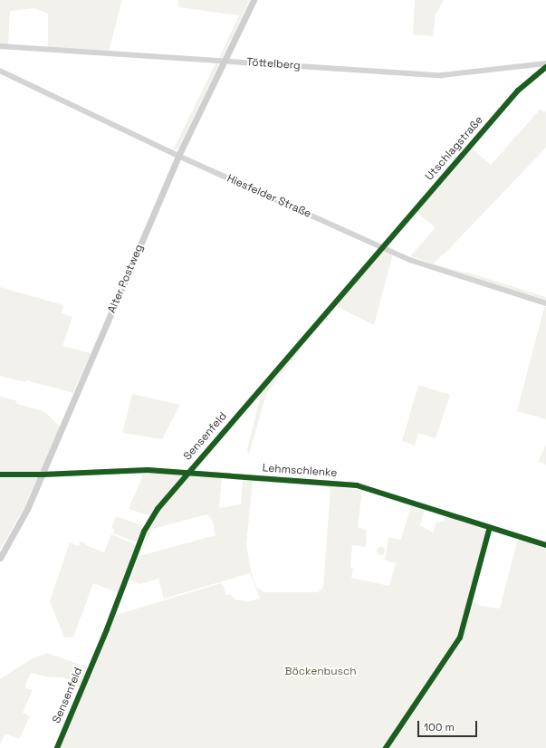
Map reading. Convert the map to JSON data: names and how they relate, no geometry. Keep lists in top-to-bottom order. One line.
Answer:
{"streets":{"main road":["Alter Postweg"],"street":["Töttelberg","Utschlagstraße","Hiesfelder Straße","Sensenfeld","Lehmschlenke"]},"crossings":[["Töttelberg","Alter Postweg"],["Utschlagstraße","Hiesfelder Straße"],["Utschlagstraße","Sensenfeld"],["Hiesfelder Straße","Alter Postweg"],["Hiesfelder Straße","Sensenfeld"],["Alter Postweg","Lehmschlenke"],["Sensenfeld","Lehmschlenke"]],"parks":["Böckenbusch"],"scale_bar":"100 m"}
